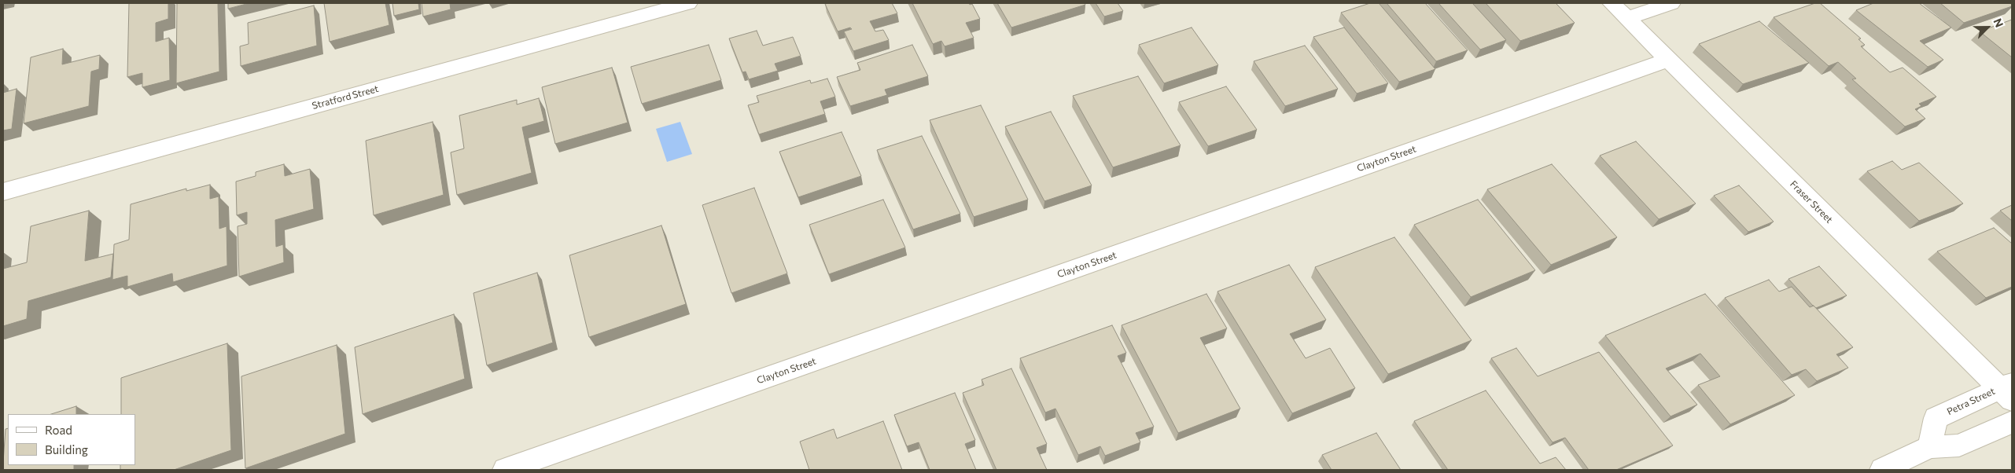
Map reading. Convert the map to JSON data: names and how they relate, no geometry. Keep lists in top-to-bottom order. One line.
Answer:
{"streets":{"street":["Stratford Street","Clayton Street","Fraser Street","Petra Street"]},"crossings":[["Clayton Street","Fraser Street"],["Fraser Street","Petra Street"]],"legend":["Road","Building"],"north":"top right"}
